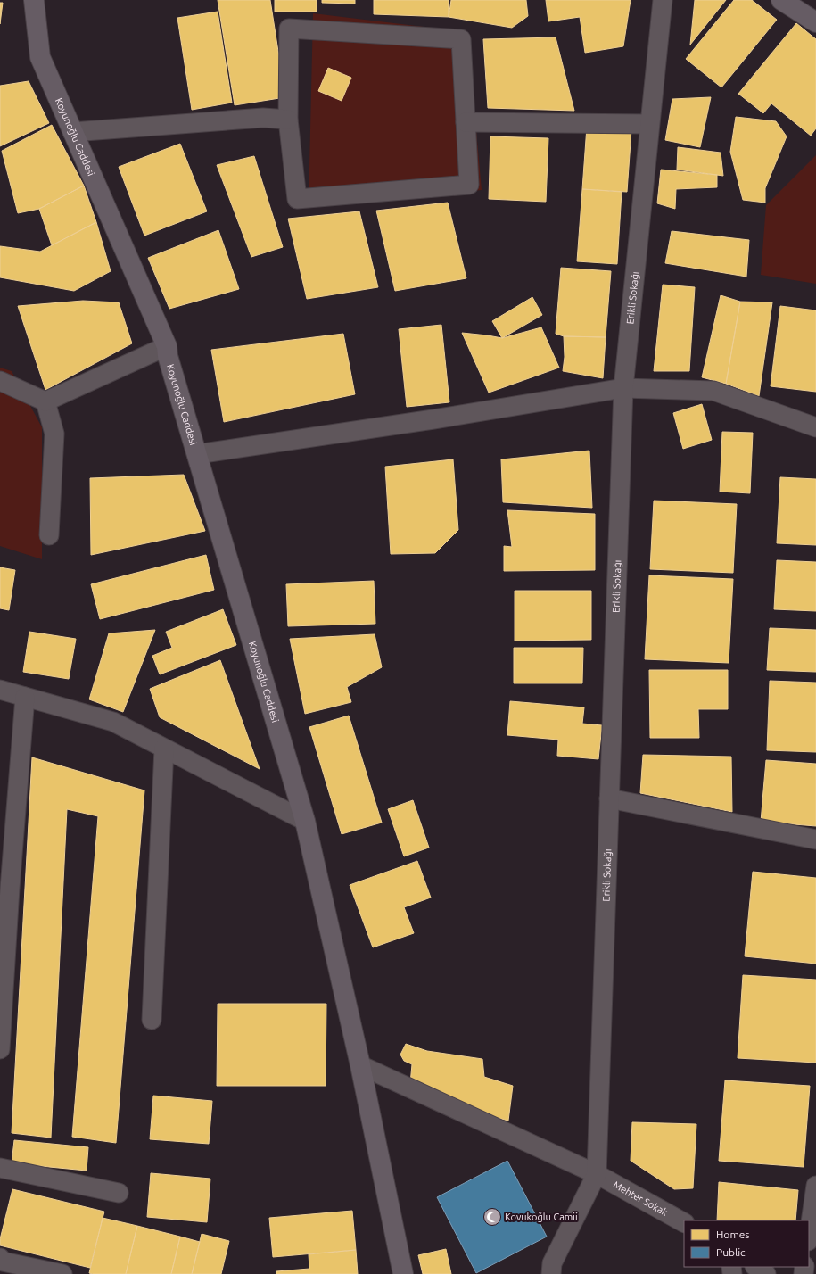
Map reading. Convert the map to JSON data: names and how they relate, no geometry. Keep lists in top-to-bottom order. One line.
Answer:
{"streets":{"street":["Koyunoğlu Caddesi","Erikli Sokağı","Mehter Sokak"]},"crossings":[["Koyunoğlu Caddesi","Mehter Sokak"],["Erikli Sokağı","Mehter Sokak"]],"places":{"mosque":["Kovukoğlu Camii"]},"legend":["Homes","Public"]}
